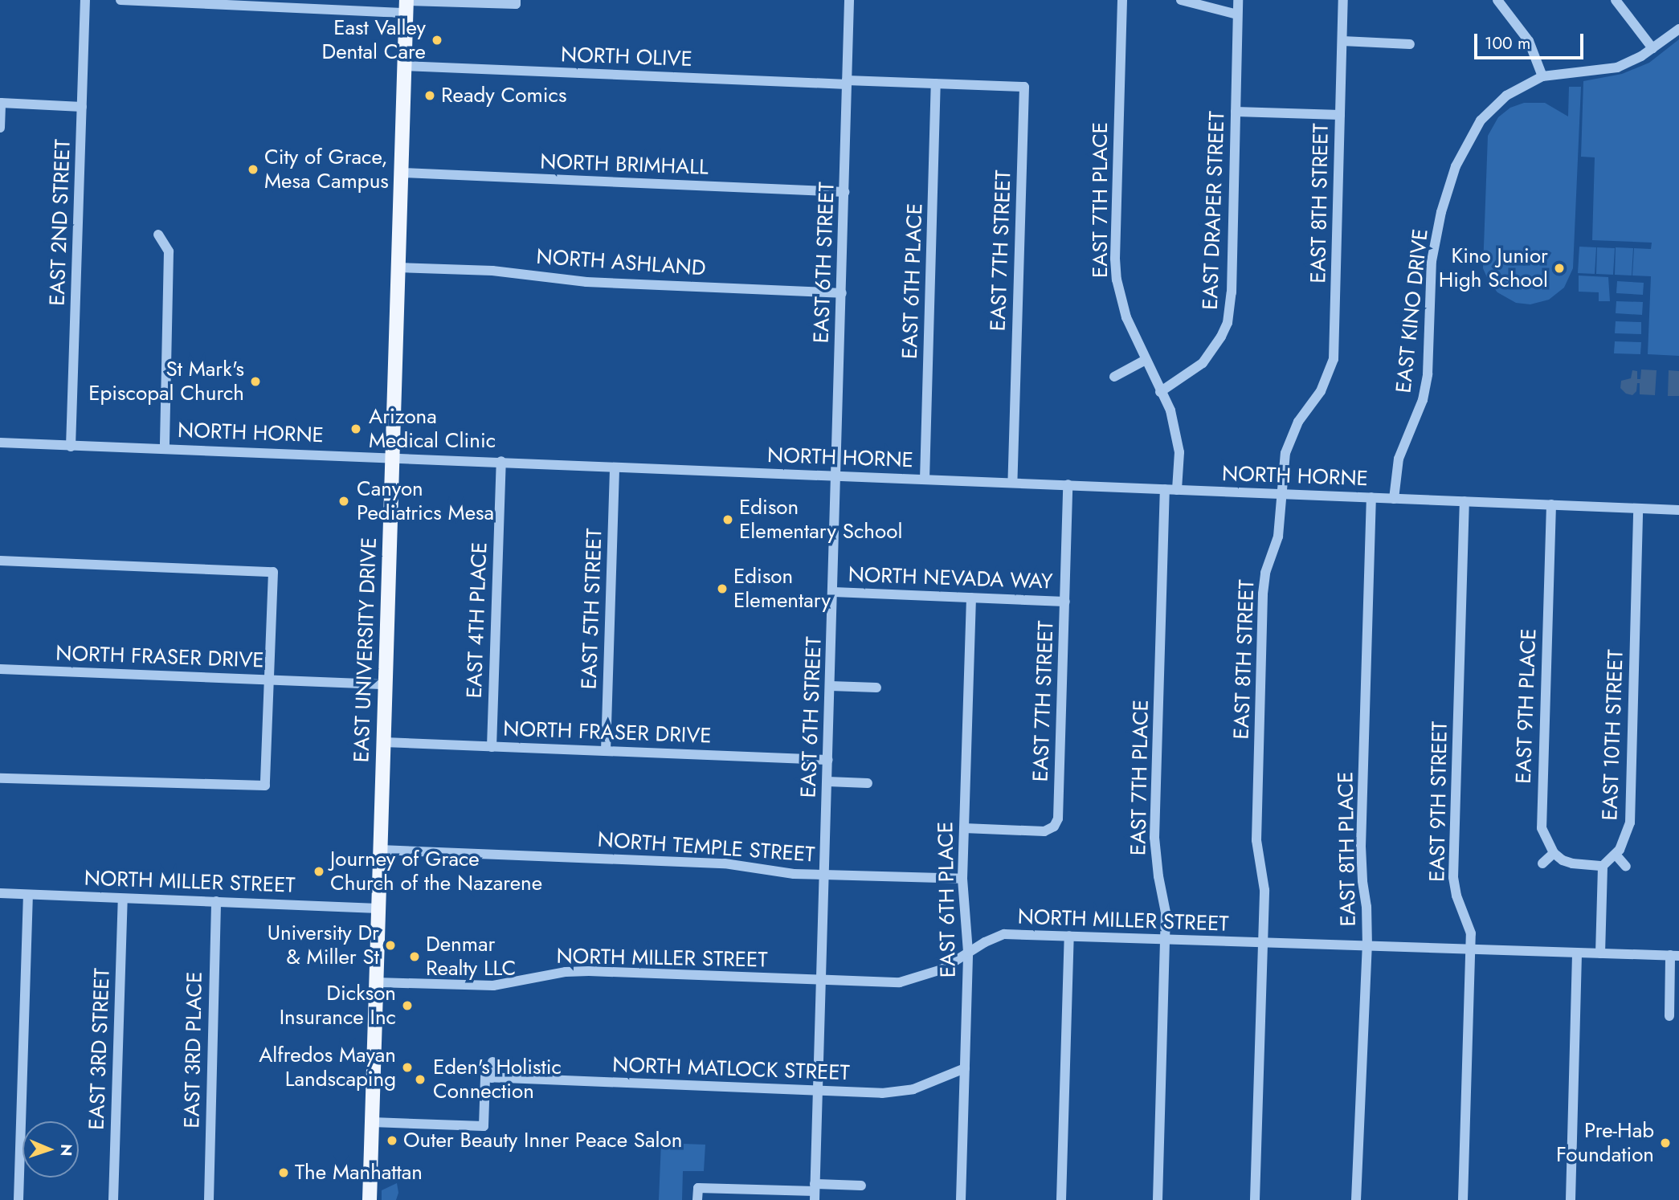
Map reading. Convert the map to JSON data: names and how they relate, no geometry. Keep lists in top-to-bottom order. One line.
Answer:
{"streets":{"main road":["EAST UNIVERSITY DRIVE"],"street":["NORTH OLIVE","NORTH BRIMHALL","EAST 7TH PLACE","EAST 8TH STREET","EAST DRAPER STREET","EAST 2ND STREET","EAST 7TH STREET","NORTH ASHLAND","EAST 6TH STREET","EAST 6TH PLACE","EAST KINO DRIVE","NORTH HORNE","NORTH NEVADA WAY","EAST 5TH STREET","EAST 4TH PLACE","NORTH FRASER DRIVE","EAST 9TH PLACE","EAST 10TH STREET","EAST 9TH STREET","NORTH TEMPLE STREET","EAST 8TH PLACE","NORTH MILLER STREET","EAST 3RD STREET","EAST 3RD PLACE","NORTH MATLOCK STREET"]},"crossings":[["NORTH OLIVE","EAST 7TH STREET"],["NORTH OLIVE","EAST 6TH STREET"],["NORTH OLIVE","EAST 6TH PLACE"],["NORTH OLIVE","EAST UNIVERSITY DRIVE"],["NORTH BRIMHALL","EAST 6TH STREET"],["NORTH BRIMHALL","EAST UNIVERSITY DRIVE"],["EAST 7TH PLACE","EAST DRAPER STREET"],["EAST 7TH PLACE","NORTH HORNE"],["EAST 7TH PLACE","NORTH MILLER STREET"],["EAST 8TH STREET","NORTH HORNE"],["EAST 8TH STREET","NORTH MILLER STREET"],["EAST 2ND STREET","NORTH HORNE"],["EAST 7TH STREET","EAST 6TH PLACE"],["EAST 7TH STREET","NORTH HORNE"],["EAST 7TH STREET","NORTH NEVADA WAY"],["NORTH ASHLAND","EAST 6TH STREET"],["NORTH ASHLAND","EAST UNIVERSITY DRIVE"],["EAST 6TH STREET","NORTH HORNE"],["EAST 6TH STREET","NORTH NEVADA WAY"],["EAST 6TH STREET","NORTH FRASER DRIVE"],["EAST 6TH STREET","NORTH TEMPLE STREET"],["EAST 6TH STREET","NORTH MILLER STREET"],["EAST 6TH STREET","NORTH MATLOCK STREET"],["EAST 6TH PLACE","NORTH HORNE"],["EAST 6TH PLACE","NORTH NEVADA WAY"],["EAST 6TH PLACE","NORTH TEMPLE STREET"],["EAST 6TH PLACE","NORTH MILLER STREET"],["EAST 6TH PLACE","NORTH MATLOCK STREET"],["EAST KINO DRIVE","NORTH HORNE"],["NORTH HORNE","EAST 5TH STREET"],["NORTH HORNE","EAST 4TH PLACE"],["NORTH HORNE","EAST UNIVERSITY DRIVE"],["NORTH HORNE","EAST 9TH PLACE"],["NORTH HORNE","EAST 10TH STREET"],["NORTH HORNE","EAST 9TH STREET"],["NORTH HORNE","EAST 8TH PLACE"],["EAST 5TH STREET","NORTH FRASER DRIVE"],["EAST 4TH PLACE","NORTH FRASER DRIVE"],["EAST UNIVERSITY DRIVE","NORTH FRASER DRIVE"],["EAST UNIVERSITY DRIVE","NORTH TEMPLE STREET"],["EAST UNIVERSITY DRIVE","NORTH MILLER STREET"],["EAST 9TH STREET","NORTH MILLER STREET"],["EAST 8TH PLACE","NORTH MILLER STREET"],["NORTH MILLER STREET","EAST 3RD STREET"],["NORTH MILLER STREET","EAST 3RD PLACE"]],"places":["East Valley Dental Care","Ready Comics","City of Grace, Mesa Campus","Kino Junior High School","St Mark's Episcopal Church","Arizona Medical Clinic","Canyon Pediatrics Mesa","Edison Elementary School","Edison Elementary","Journey of Grace Church of the Nazarene","University Dr & Miller St","Denmar Realty LLC","Dickson Insurance Inc","Alfredos Mayan Landscaping","Eden's Holistic Connection","Outer Beauty Inner Peace Salon","Pre-Hab Foundation","The Manhattan"],"scale_bar":"100 m","north":"right"}
